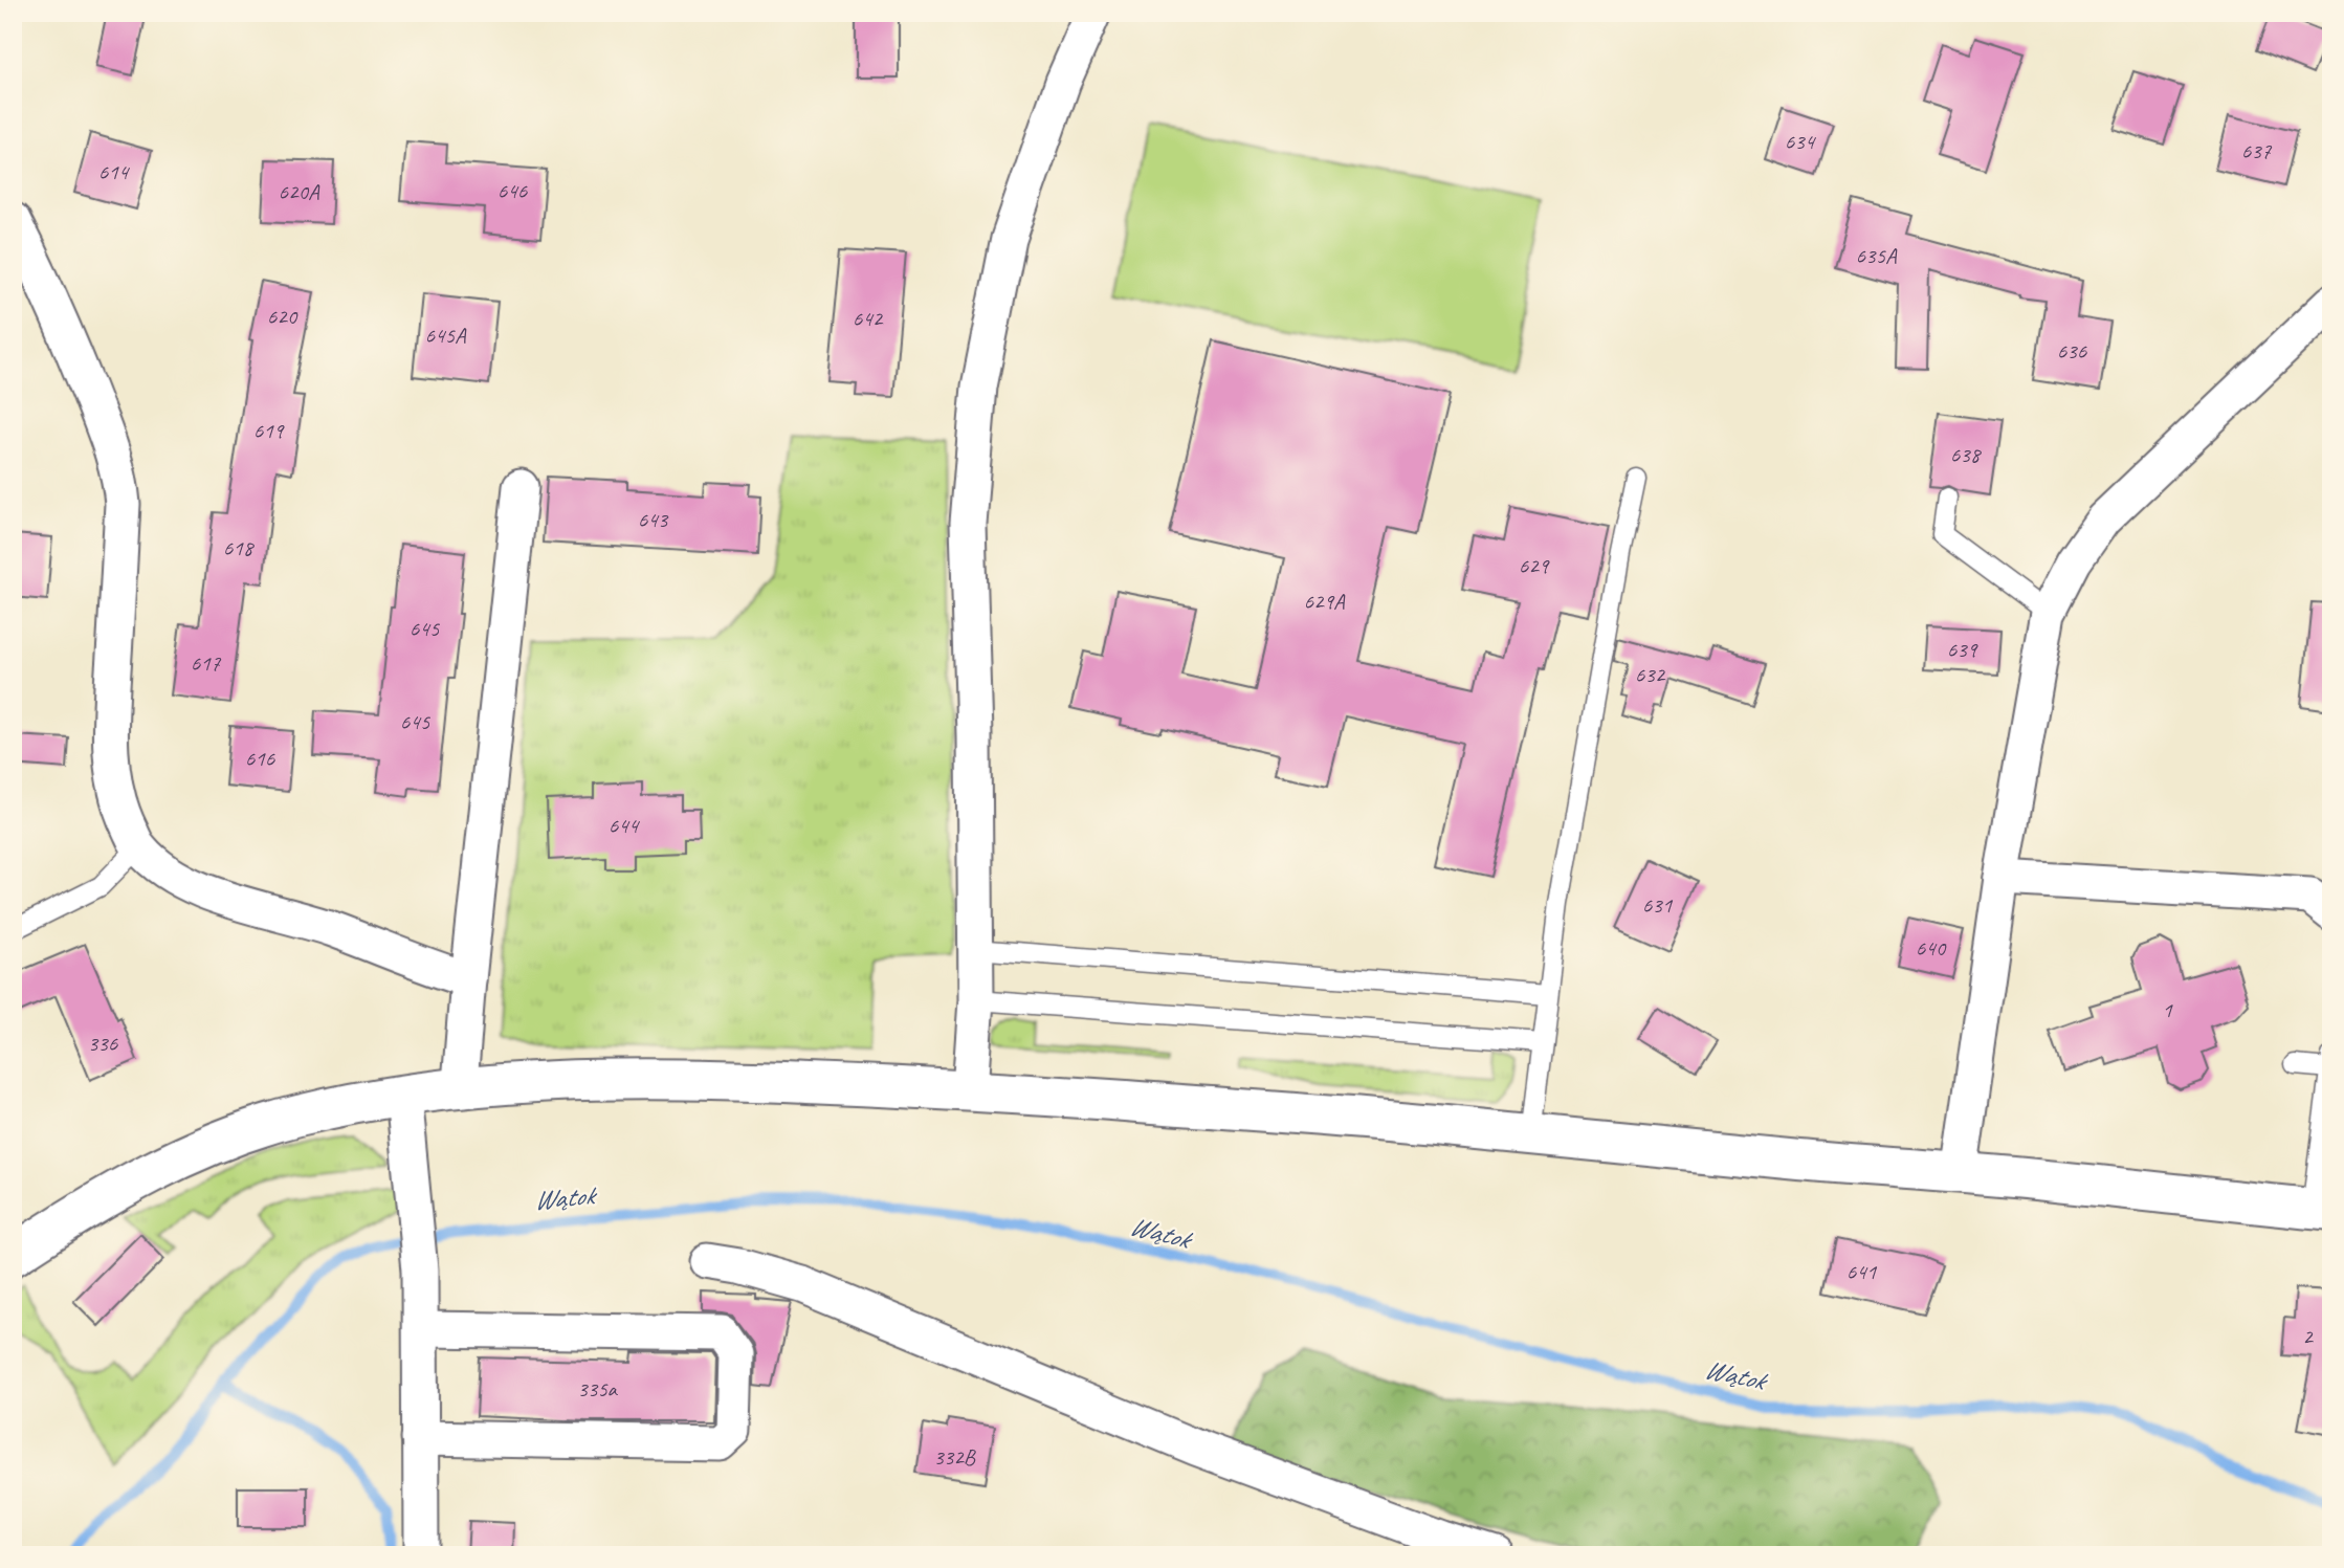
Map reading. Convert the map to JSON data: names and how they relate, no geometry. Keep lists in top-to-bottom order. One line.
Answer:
{"water":["Wątok"],"house_numbers":["634","637","614","646","620A","635A","620","642","645A","636","619","638","643","618","629","629A","645","639","617","632","645","616","644","631","640","1","336","641","2","335a","332B"]}
